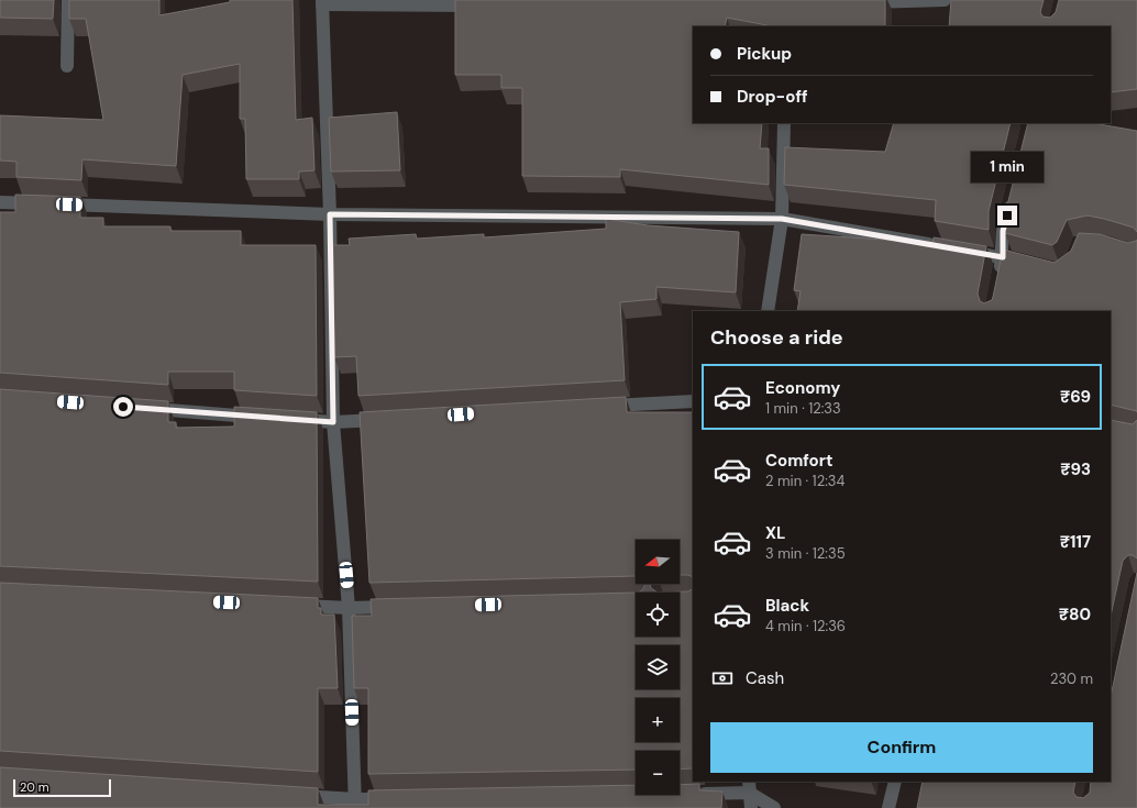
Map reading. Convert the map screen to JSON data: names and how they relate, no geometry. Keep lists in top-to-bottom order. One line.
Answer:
{"scale_bar":"20 m","north":"left","page":{"banner":["Pickup","Drop-off"],"bubble":"1 min","heading":"Choose a ride","list":[{"name":"Economy","note":"1 min · 12:33","value":"₹69"},{"name":"Comfort","note":"2 min · 12:34","value":"₹93"},{"name":"XL","note":"3 min · 12:35","value":"₹117"},{"name":"Black","note":"4 min · 12:36","value":"₹80"}],"map_buttons":["+","−"],"pay":["Cash","230 m"],"buttons":"Confirm","scale":"20 m"}}
